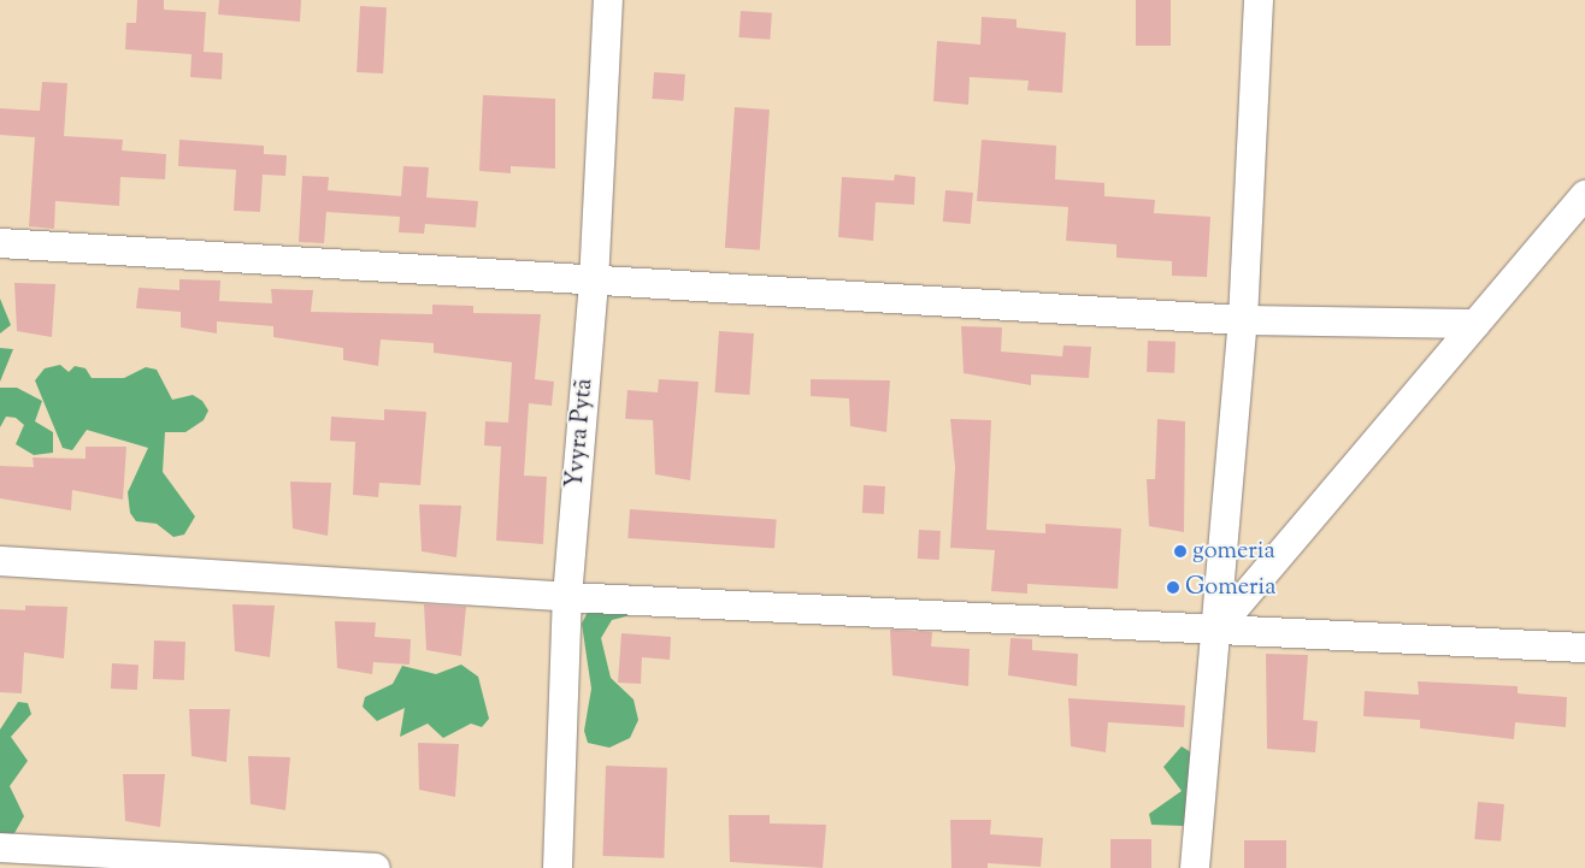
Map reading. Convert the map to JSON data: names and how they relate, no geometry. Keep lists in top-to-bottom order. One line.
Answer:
{"streets":{"street":["Yvyra Pytã"]},"places":["gomeria","Gomeria"]}
